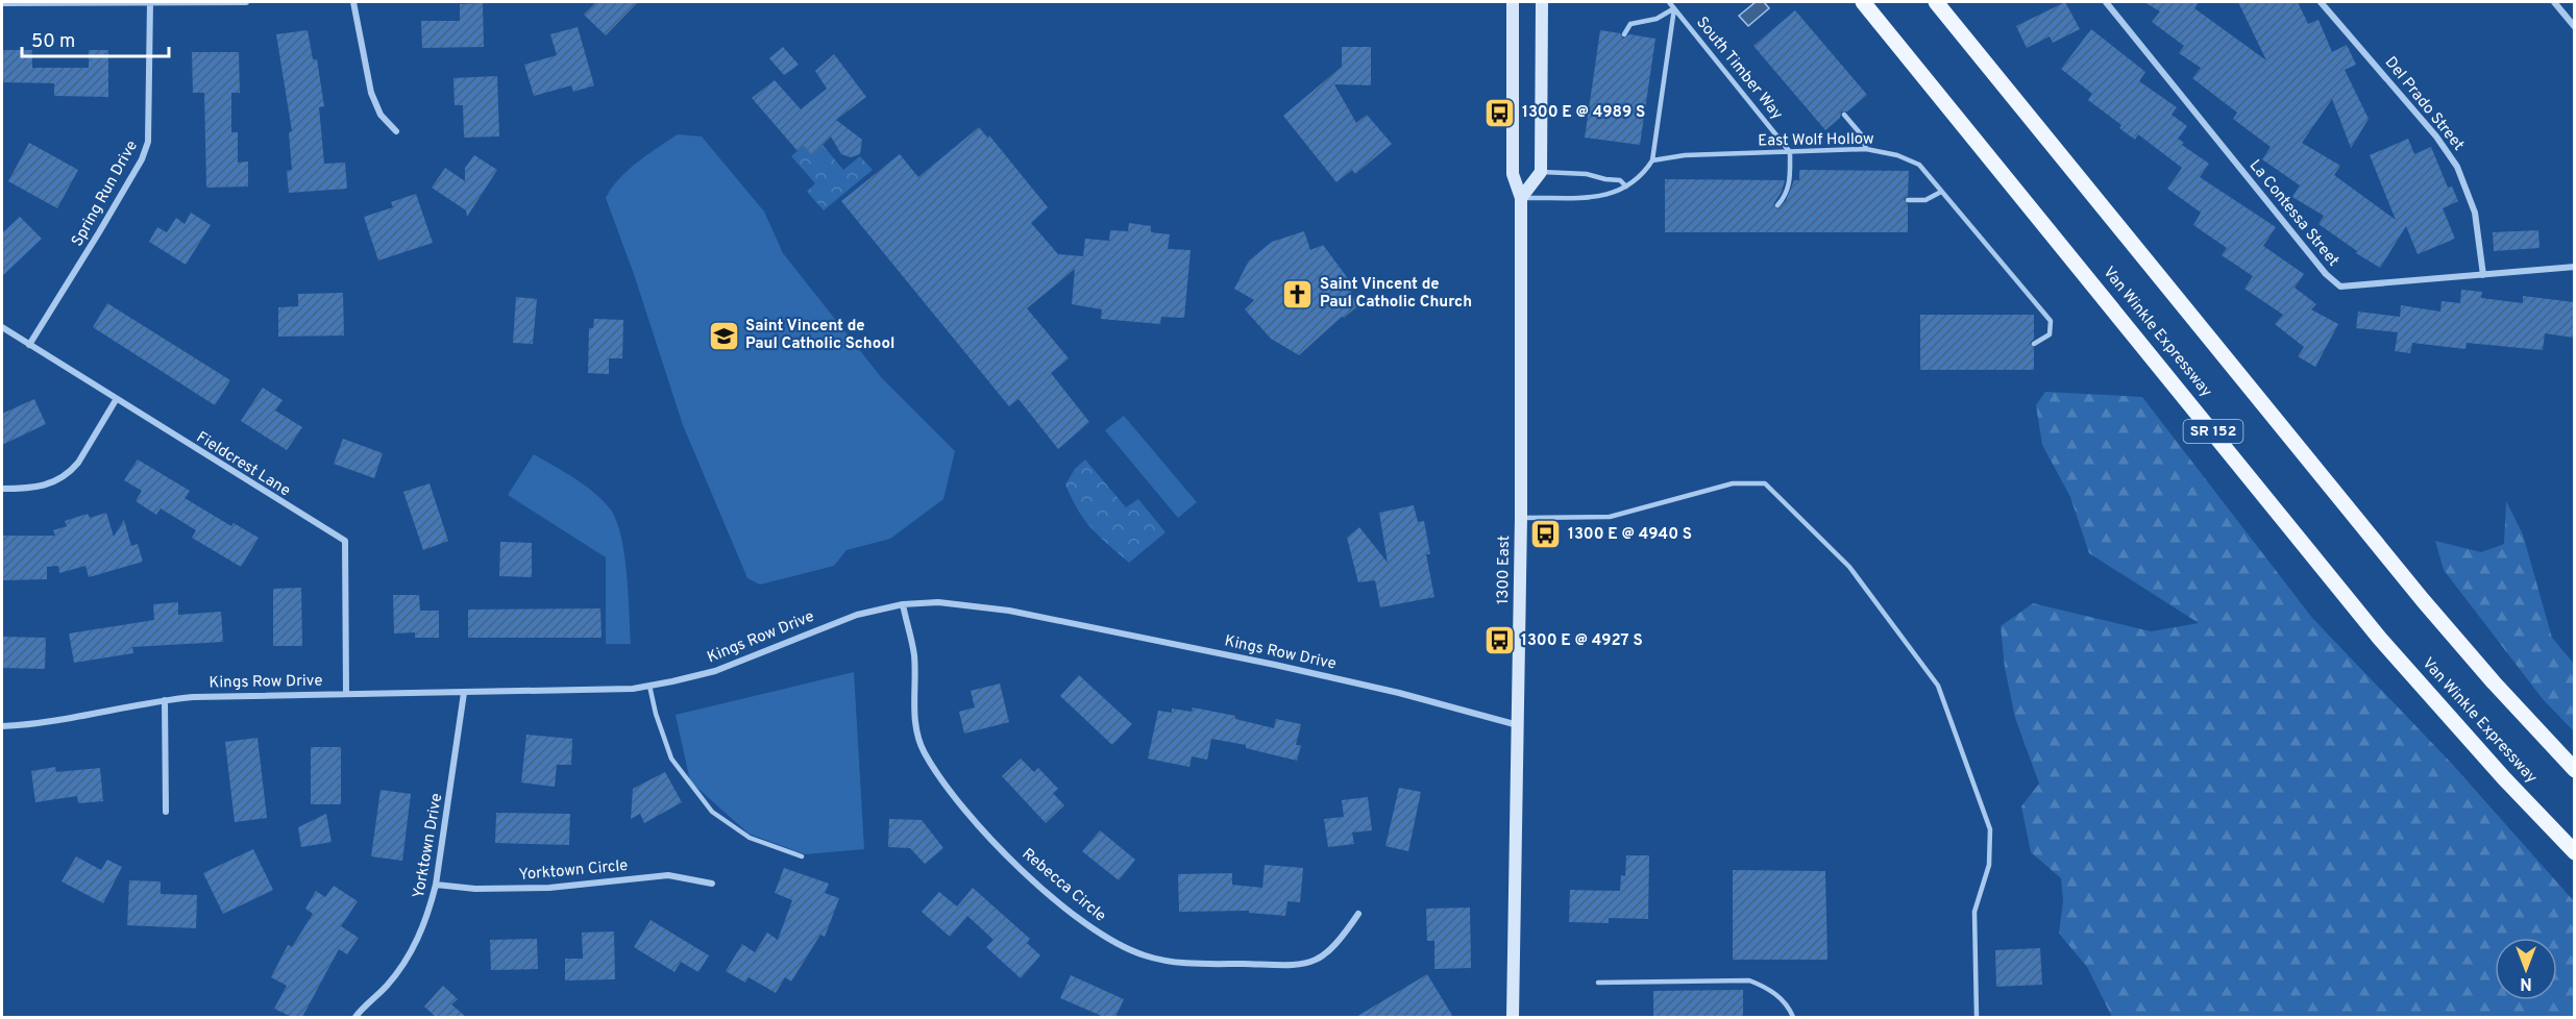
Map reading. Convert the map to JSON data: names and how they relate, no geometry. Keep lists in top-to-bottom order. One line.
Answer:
{"streets":{"main road":["Van Winkle Expressway","SR 152","1300 East"],"street":["Del Prado Street","Spring Run Drive","La Contessa Street","Fieldcrest Lane","Kings Row Drive","Yorktown Drive","Yorktown Circle","Rebecca Circle"],"lane":["South Timber Way","East Wolf Hollow"]},"crossings":[["South Timber Way","East Wolf Hollow"],["Del Prado Street","La Contessa Street"],["Spring Run Drive","Fieldcrest Lane"],["Fieldcrest Lane","Kings Row Drive"],["1300 East","Kings Row Drive"],["Kings Row Drive","Yorktown Drive"],["Kings Row Drive","Rebecca Circle"],["Yorktown Drive","Yorktown Circle"]],"places":{"bus stop":["1300 E @ 4989 S","1300 E @ 4940 S","1300 E @ 4927 S"],"church":["Saint Vincent de Paul Catholic Church"],"school or university":["Saint Vincent de Paul Catholic School"]},"scale_bar":"50 m","north":"bottom"}
